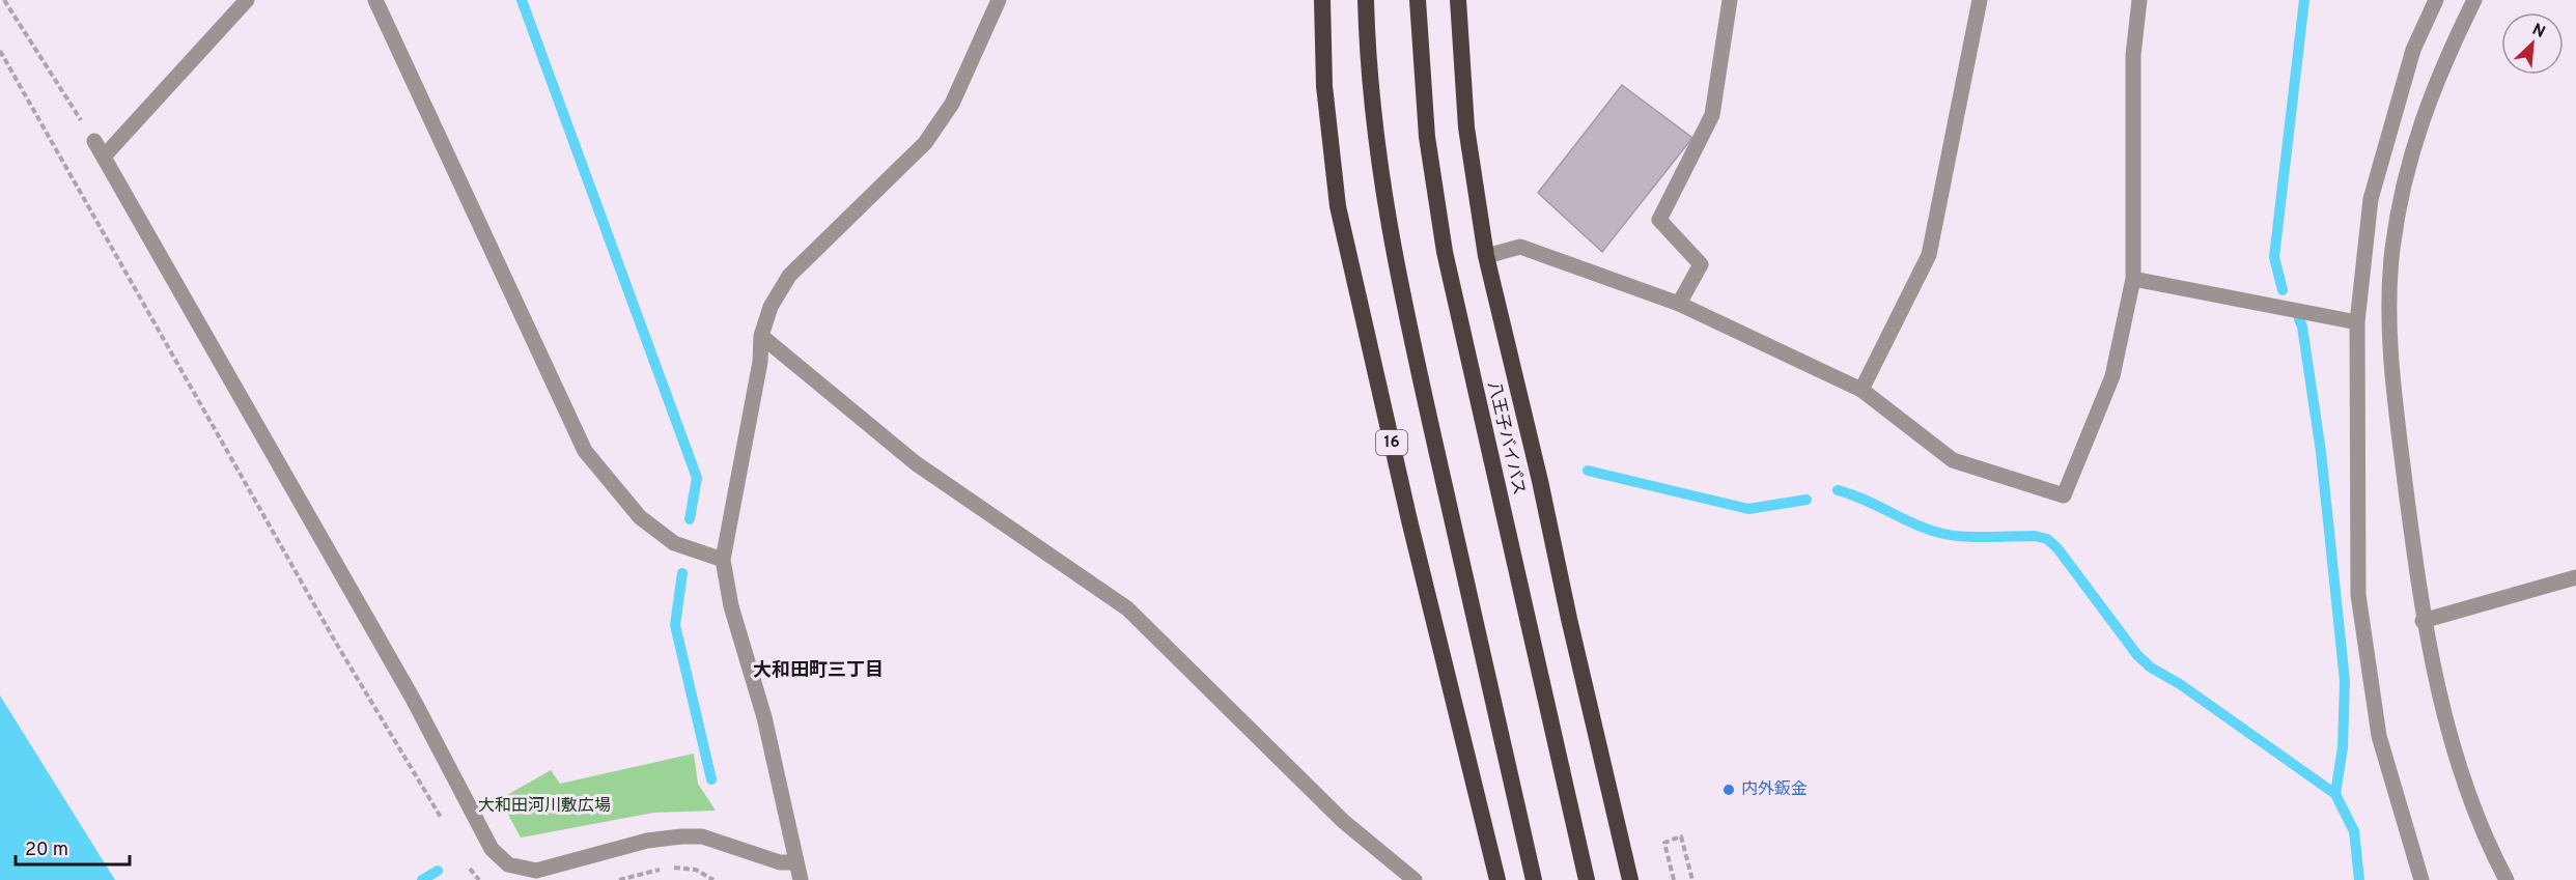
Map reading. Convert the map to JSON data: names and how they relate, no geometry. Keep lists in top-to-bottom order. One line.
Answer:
{"streets":{"highway":["八王子バイパス","16"]},"districts":["大和田町三丁目"],"parks":["大和田河川敷広場"],"places":["内外鈑金"],"scale_bar":"20 m","north":"top right"}
